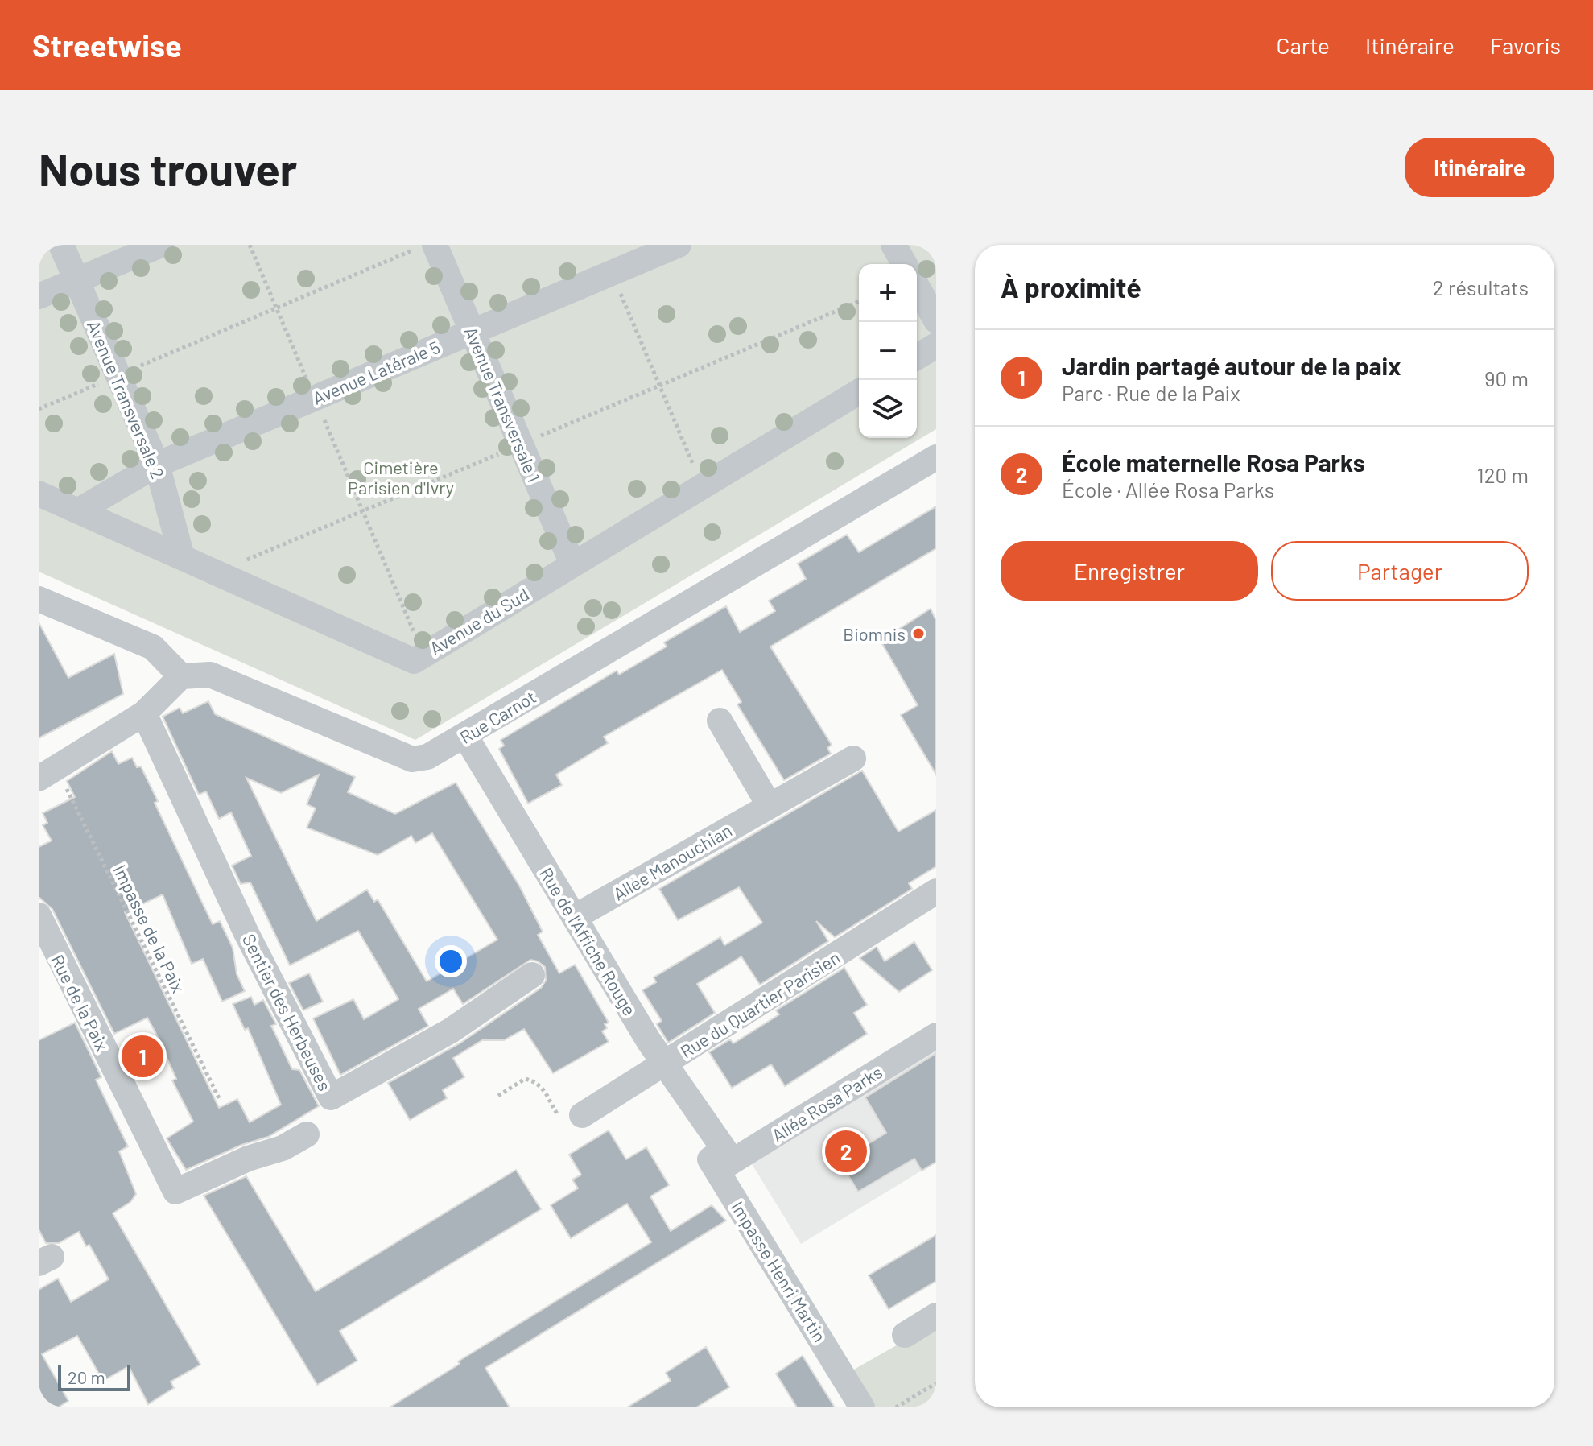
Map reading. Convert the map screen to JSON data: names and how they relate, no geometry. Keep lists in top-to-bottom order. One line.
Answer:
{"streets":{"street":["Avenue Latérale 5","Avenue Transversale 2","Avenue Transversale 1","Avenue du Sud","Rue Carnot","Allée Manouchian","Rue de l'Affiche Rouge","Rue de la Paix","Rue du Quartier Parisien","Sentier des Herbeuses","Allée Rosa Parks","Impasse Henri Martin"],"path":["Impasse de la Paix"]},"crossings":[["Avenue Latérale 5","Avenue Transversale 2"],["Avenue Latérale 5","Avenue Transversale 1"],["Avenue Latérale 5","Avenue du Sud"],["Avenue Transversale 2","Avenue du Sud"],["Avenue Transversale 1","Avenue du Sud"],["Rue Carnot","Rue de l'Affiche Rouge"],["Allée Manouchian","Rue de l'Affiche Rouge"],["Rue de l'Affiche Rouge","Rue du Quartier Parisien"],["Rue de l'Affiche Rouge","Allée Rosa Parks"],["Rue de l'Affiche Rouge","Impasse Henri Martin"],["Allée Rosa Parks","Impasse Henri Martin"]],"parks":["Cimetière Parisien d'Ivry"],"places":["Biomnis"],"scale_bar":"20 m","page":{"header":"Streetwise","nav":["Carte","Itinéraire","Favoris"],"buttons":["Itinéraire",["Enregistrer","Partager"]],"title":"Nous trouver","heading":["À proximité","2 résultats"],"map_buttons":["+","−"],"list":[{"mark":"1","name":"Jardin partagé autour de la paix","note":"Parc · Rue de la Paix","value":"90 m"},{"mark":"2","name":"École maternelle Rosa Parks","note":"École · Allée Rosa Parks","value":"120 m"}],"pins":["1","2"],"scale":"20 m"}}
